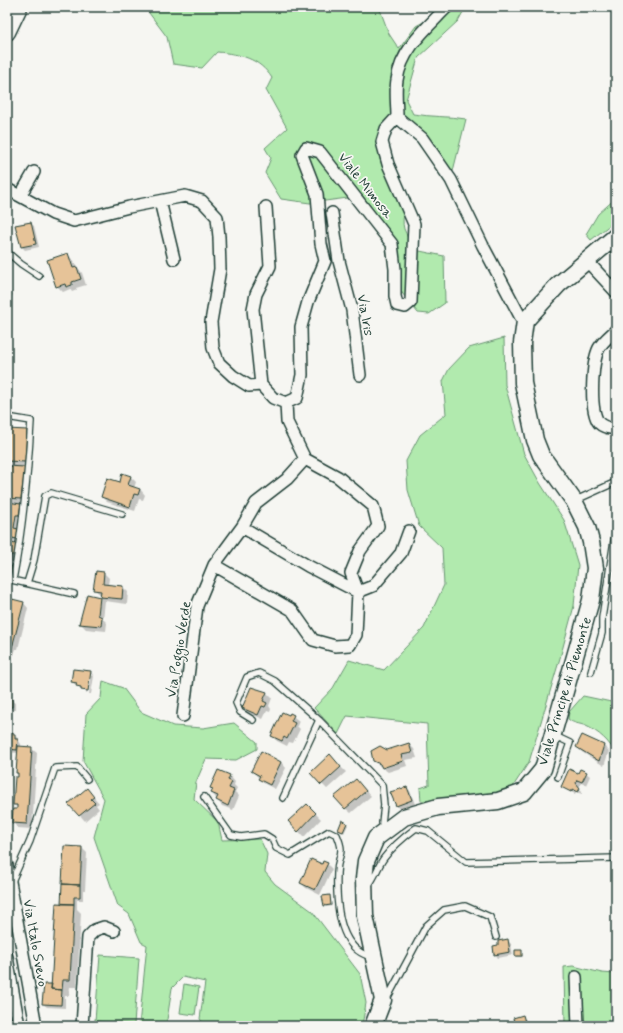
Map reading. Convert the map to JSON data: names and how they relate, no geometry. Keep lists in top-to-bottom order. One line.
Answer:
{"streets":{"street":["Viale Mimosa","Via Iris","Via Poggio Verde","Viale Principe di Piemonte","Via Italo Svevo"]}}
